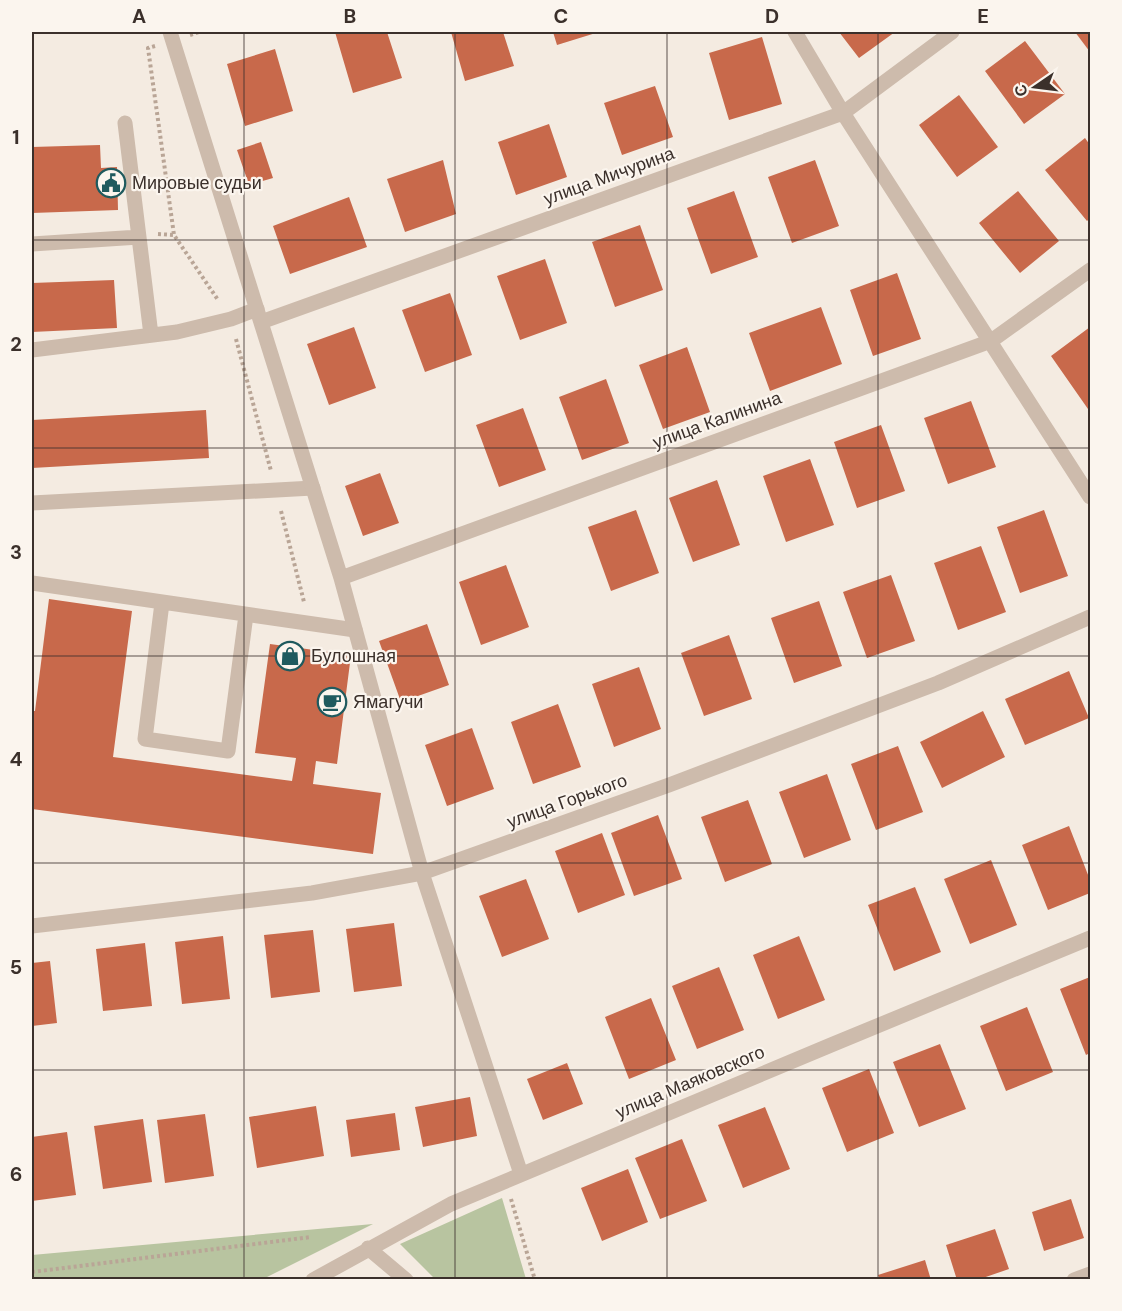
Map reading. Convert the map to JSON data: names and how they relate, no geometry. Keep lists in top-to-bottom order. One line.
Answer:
{"streets":{"street":["улица Мичурина","улица Калинина","улица Горького","улица Маяковского"]},"places":{"public building":["Мировые судьи"],"shop":["Булошная"],"cafe":["Ямагучи"]},"north":"left","grid":{"columns":["A","B","C","D","E"],"rows":["1","2","3","4","5","6"]}}
